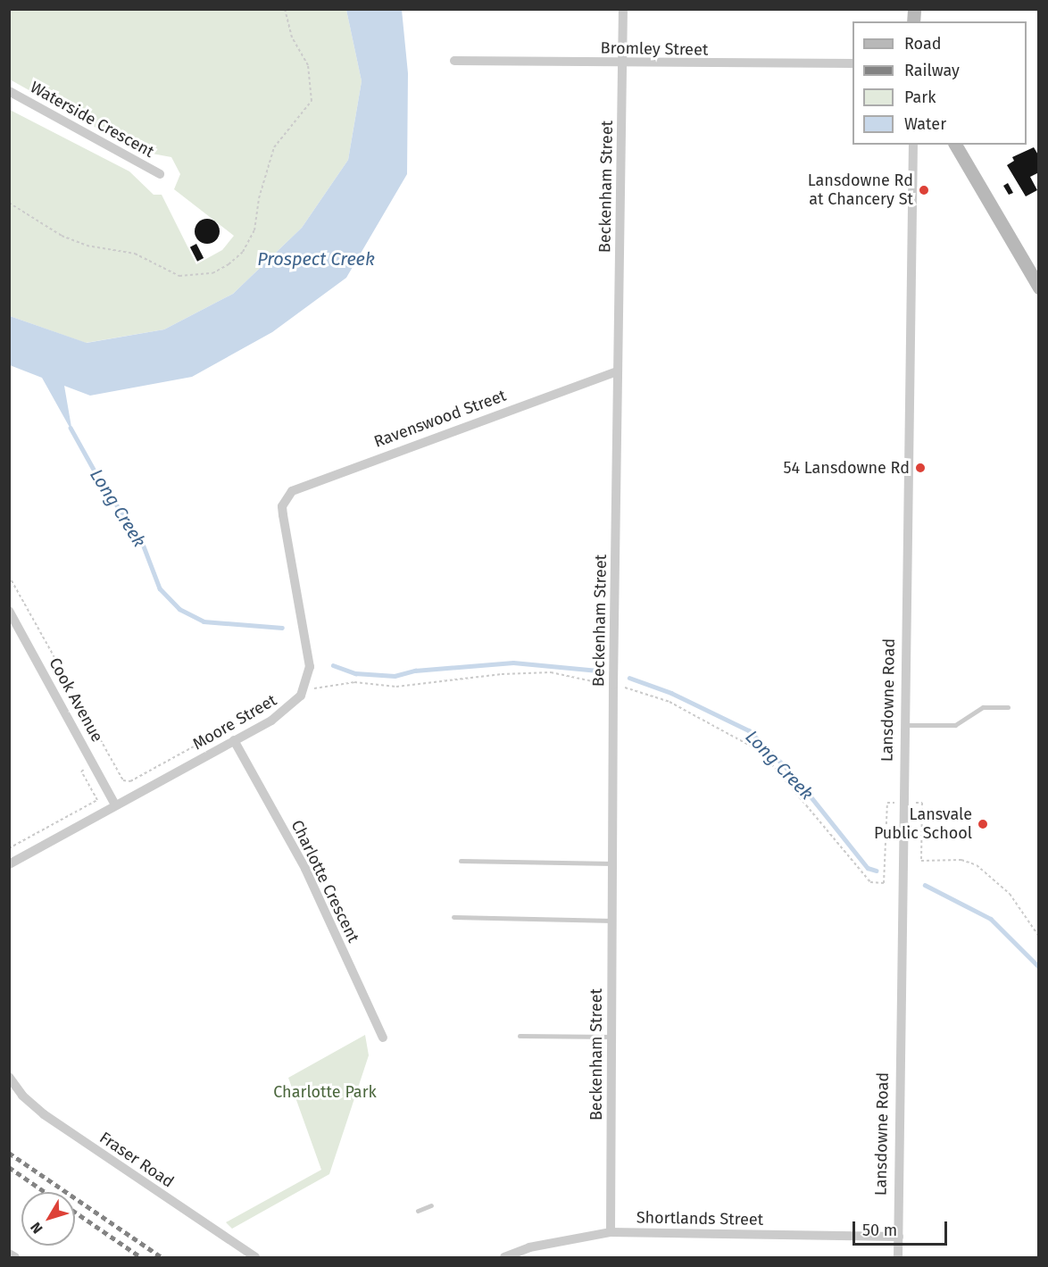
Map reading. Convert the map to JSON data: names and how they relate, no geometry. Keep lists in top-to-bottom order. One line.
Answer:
{"streets":{"street":["Bromley Street","Waterside Crescent","Beckenham Street","Ravenswood Street","Cook Avenue","Lansdowne Road","Moore Street","Charlotte Crescent","Fraser Road","Shortlands Street"]},"crossings":[["Bromley Street","Beckenham Street"],["Beckenham Street","Ravenswood Street"],["Beckenham Street","Shortlands Street"],["Ravenswood Street","Moore Street"],["Cook Avenue","Moore Street"],["Lansdowne Road","Shortlands Street"],["Moore Street","Charlotte Crescent"]],"water":["Prospect Creek","Long Creek"],"parks":["Charlotte Park"],"places":["Lansdowne Rd at Chancery St","54 Lansdowne Rd","Lansvale Public School"],"legend":["Road","Railway","Park","Water"],"scale_bar":"50 m","north":"bottom left"}
